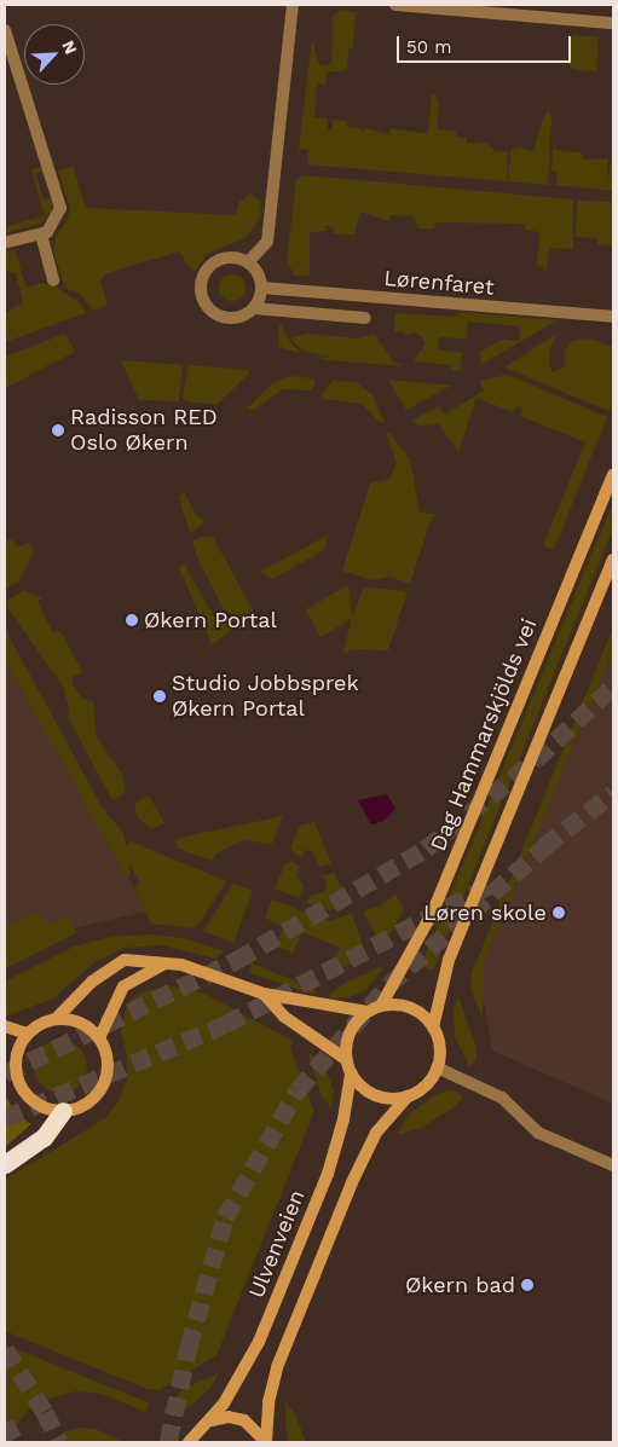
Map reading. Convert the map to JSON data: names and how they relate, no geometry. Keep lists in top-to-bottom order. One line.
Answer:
{"streets":{"main road":["Dag Hammarskjölds vei","Ulvenveien"],"street":["Lørenfaret"]},"crossings":[["Dag Hammarskjölds vei","Ulvenveien"]],"places":["Radisson RED Oslo Økern","Økern Portal","Studio Jobbsprek Økern Portal","Løren skole","Økern bad"],"scale_bar":"50 m","north":"top right"}
